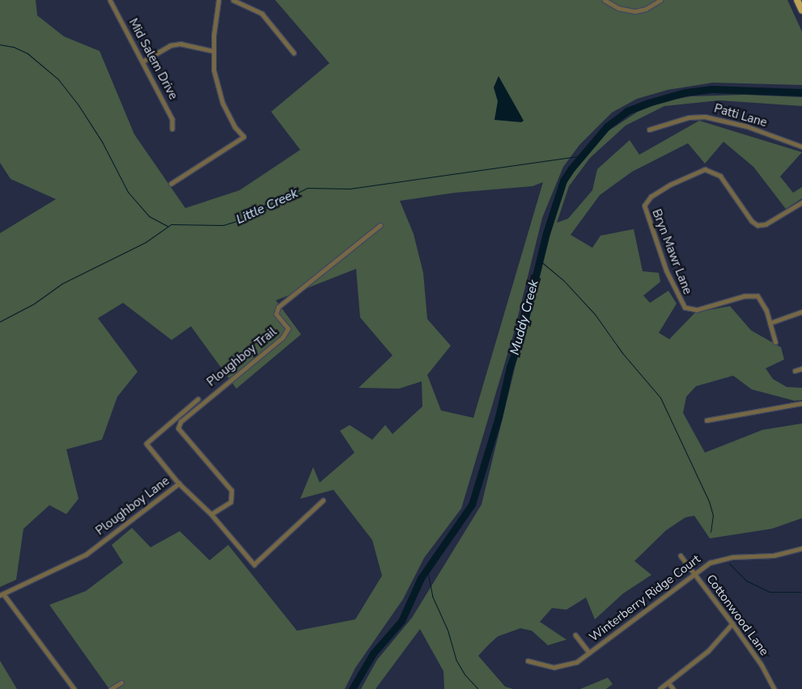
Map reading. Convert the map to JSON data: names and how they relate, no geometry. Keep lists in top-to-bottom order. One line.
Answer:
{"streets":{"street":["Mid Salem Drive","Patti Lane","Bryn Mawr Lane","Ploughboy Trail","Ploughboy Lane","Winterberry Ridge Court","Cottonwood Lane"]},"crossings":[["Ploughboy Trail","Ploughboy Lane"],["Winterberry Ridge Court","Cottonwood Lane"]],"water":["Little Creek","Muddy Creek"]}
